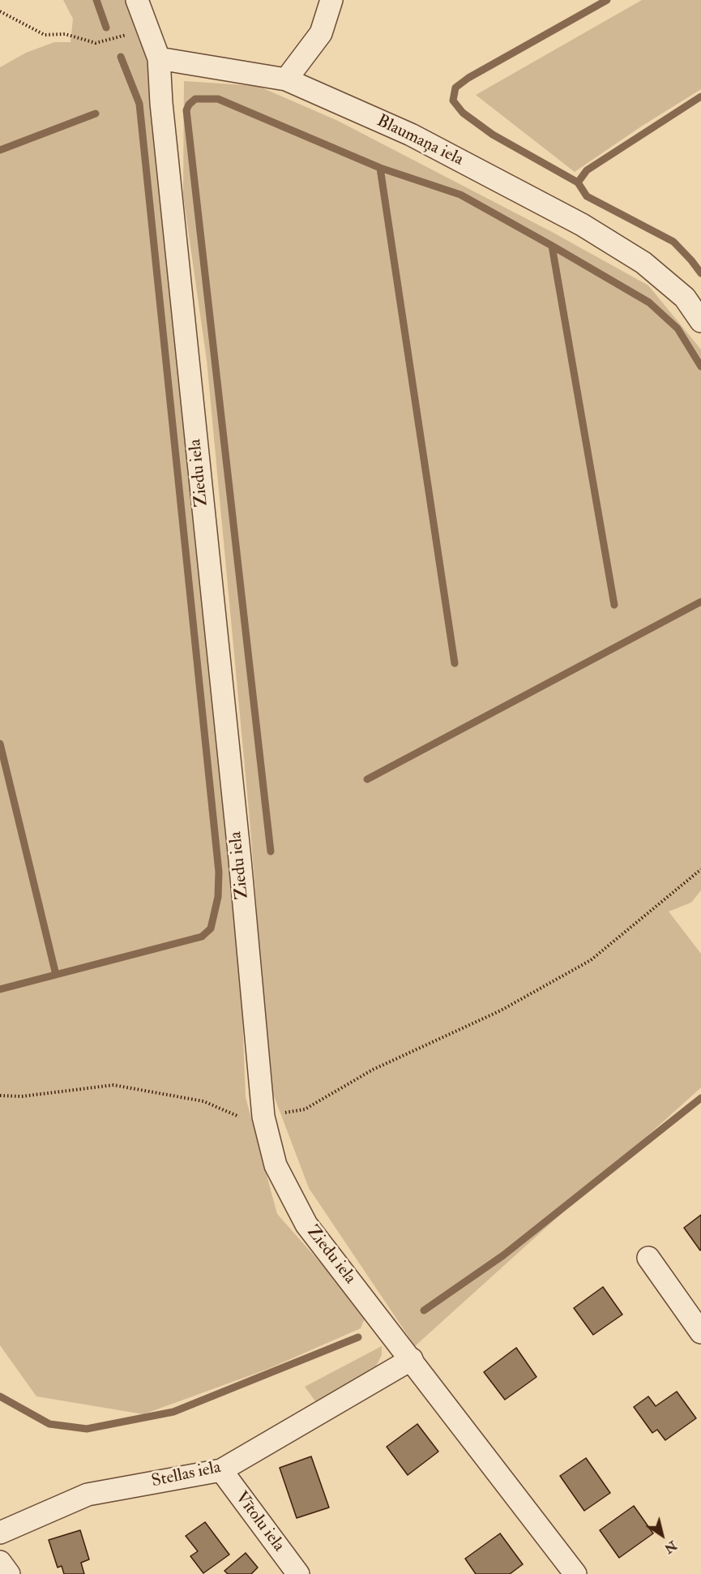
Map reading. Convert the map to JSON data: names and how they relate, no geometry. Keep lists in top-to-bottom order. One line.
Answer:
{"streets":{"street":["Blaumaņa iela","Ziedu iela","Stellas iela","Vītolu iela"]},"crossings":[["Blaumaņa iela","Ziedu iela"],["Ziedu iela","Stellas iela"],["Stellas iela","Vītolu iela"]],"north":"bottom right"}
